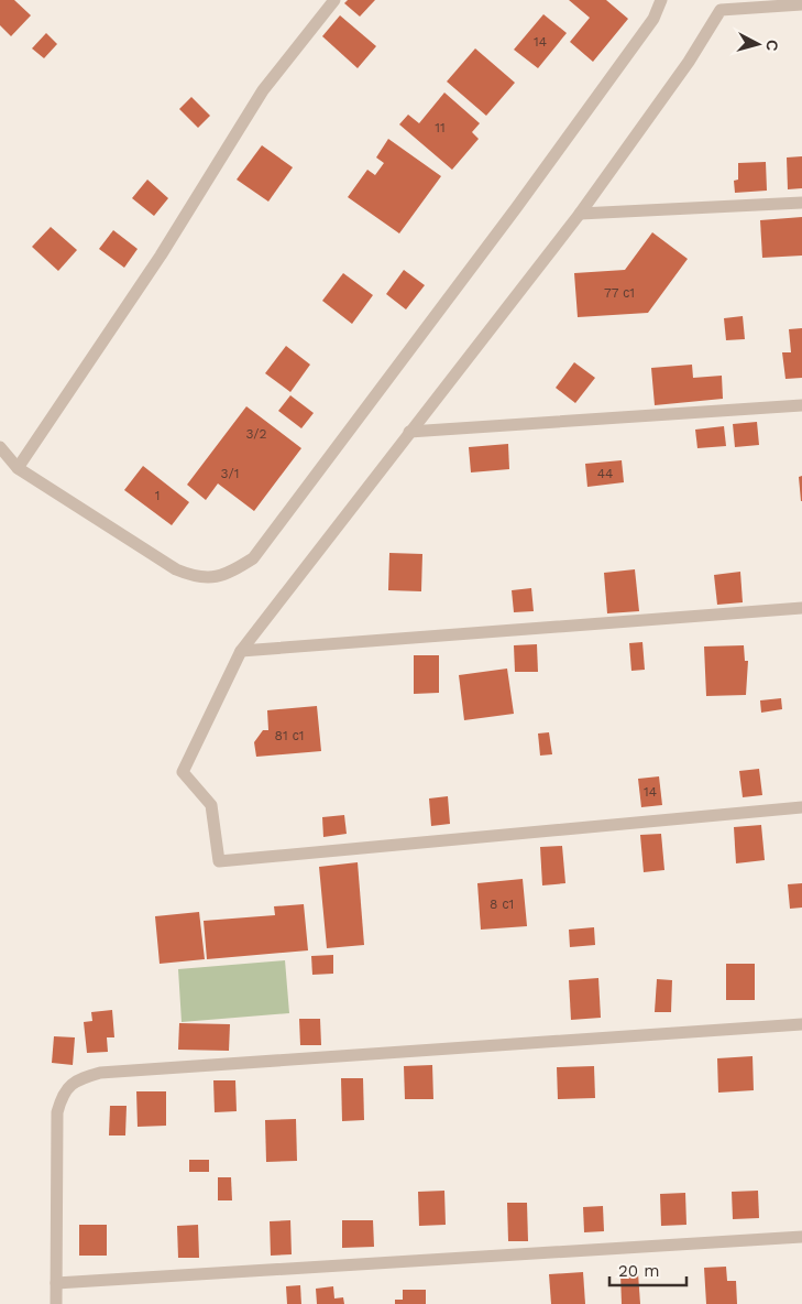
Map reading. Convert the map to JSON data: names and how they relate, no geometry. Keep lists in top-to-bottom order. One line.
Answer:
{"house_numbers":["14","11","77 с1","3/2","3/1","44","1","81 с1","14","8 с1"],"scale_bar":"20 m","north":"right"}
